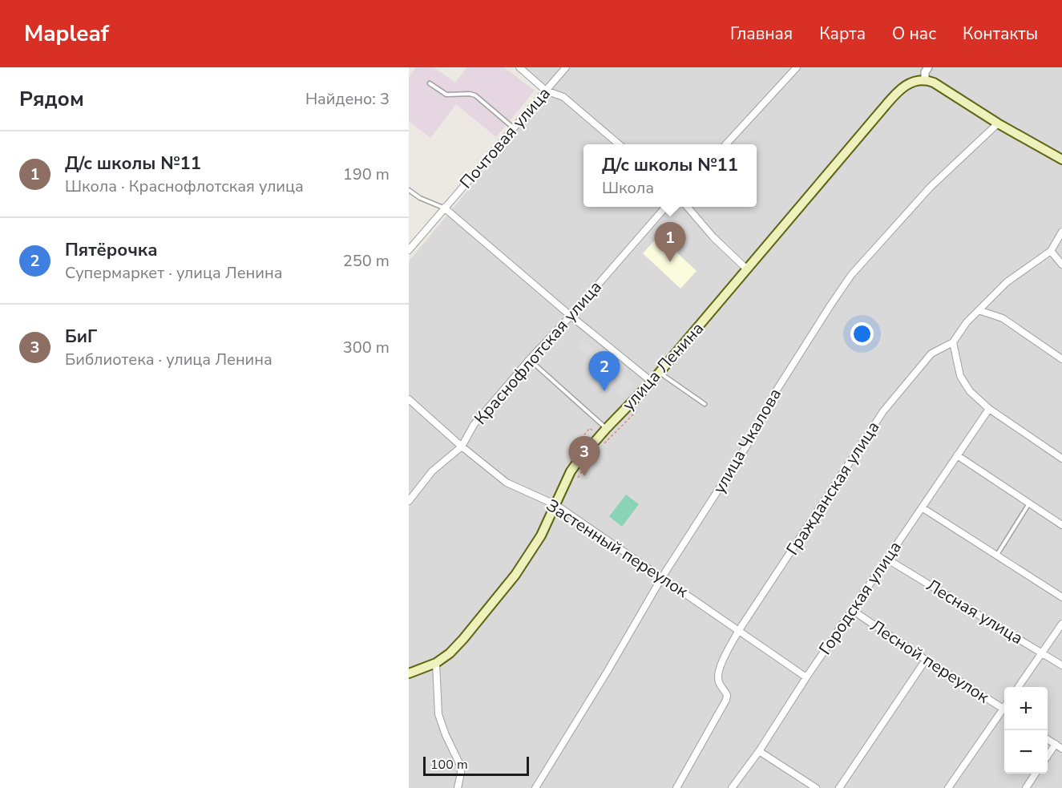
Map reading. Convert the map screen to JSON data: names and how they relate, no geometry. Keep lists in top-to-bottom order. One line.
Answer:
{"streets":{"main road":["улица Ленина"],"street":["Почтовая улица","Краснофлотская улица","улица Чкалова","Гражданская улица","Застенный переулок","Городская улица","Лесная улица","Лесной переулок"]},"crossings":[["Краснофлотская улица","Застенный переулок"],["улица Ленина","Застенный переулок"],["улица Чкалова","Застенный переулок"],["Гражданская улица","Застенный переулок"],["Застенный переулок","Городская улица"],["Городская улица","Лесная улица"],["Городская улица","Лесной переулок"]],"scale_bar":"100 m","page":{"header":"Mapleaf","nav":["Главная","Карта","О нас","Контакты"],"heading":["Рядом","Найдено: 3"],"list":[{"mark":"1","name":"Д/с школы №11","note":"Школа · Краснофлотская улица","value":"190 m"},{"mark":"2","name":"Пятёрочка","note":"Супермаркет · улица Ленина","value":"250 m"},{"mark":"3","name":"БиГ","note":"Библиотека · улица Ленина","value":"300 m"}],"popup":["Д/с школы №11","Школа"],"pins":["1","2","3"],"map_buttons":["+","−"],"scale":"100 m"}}
